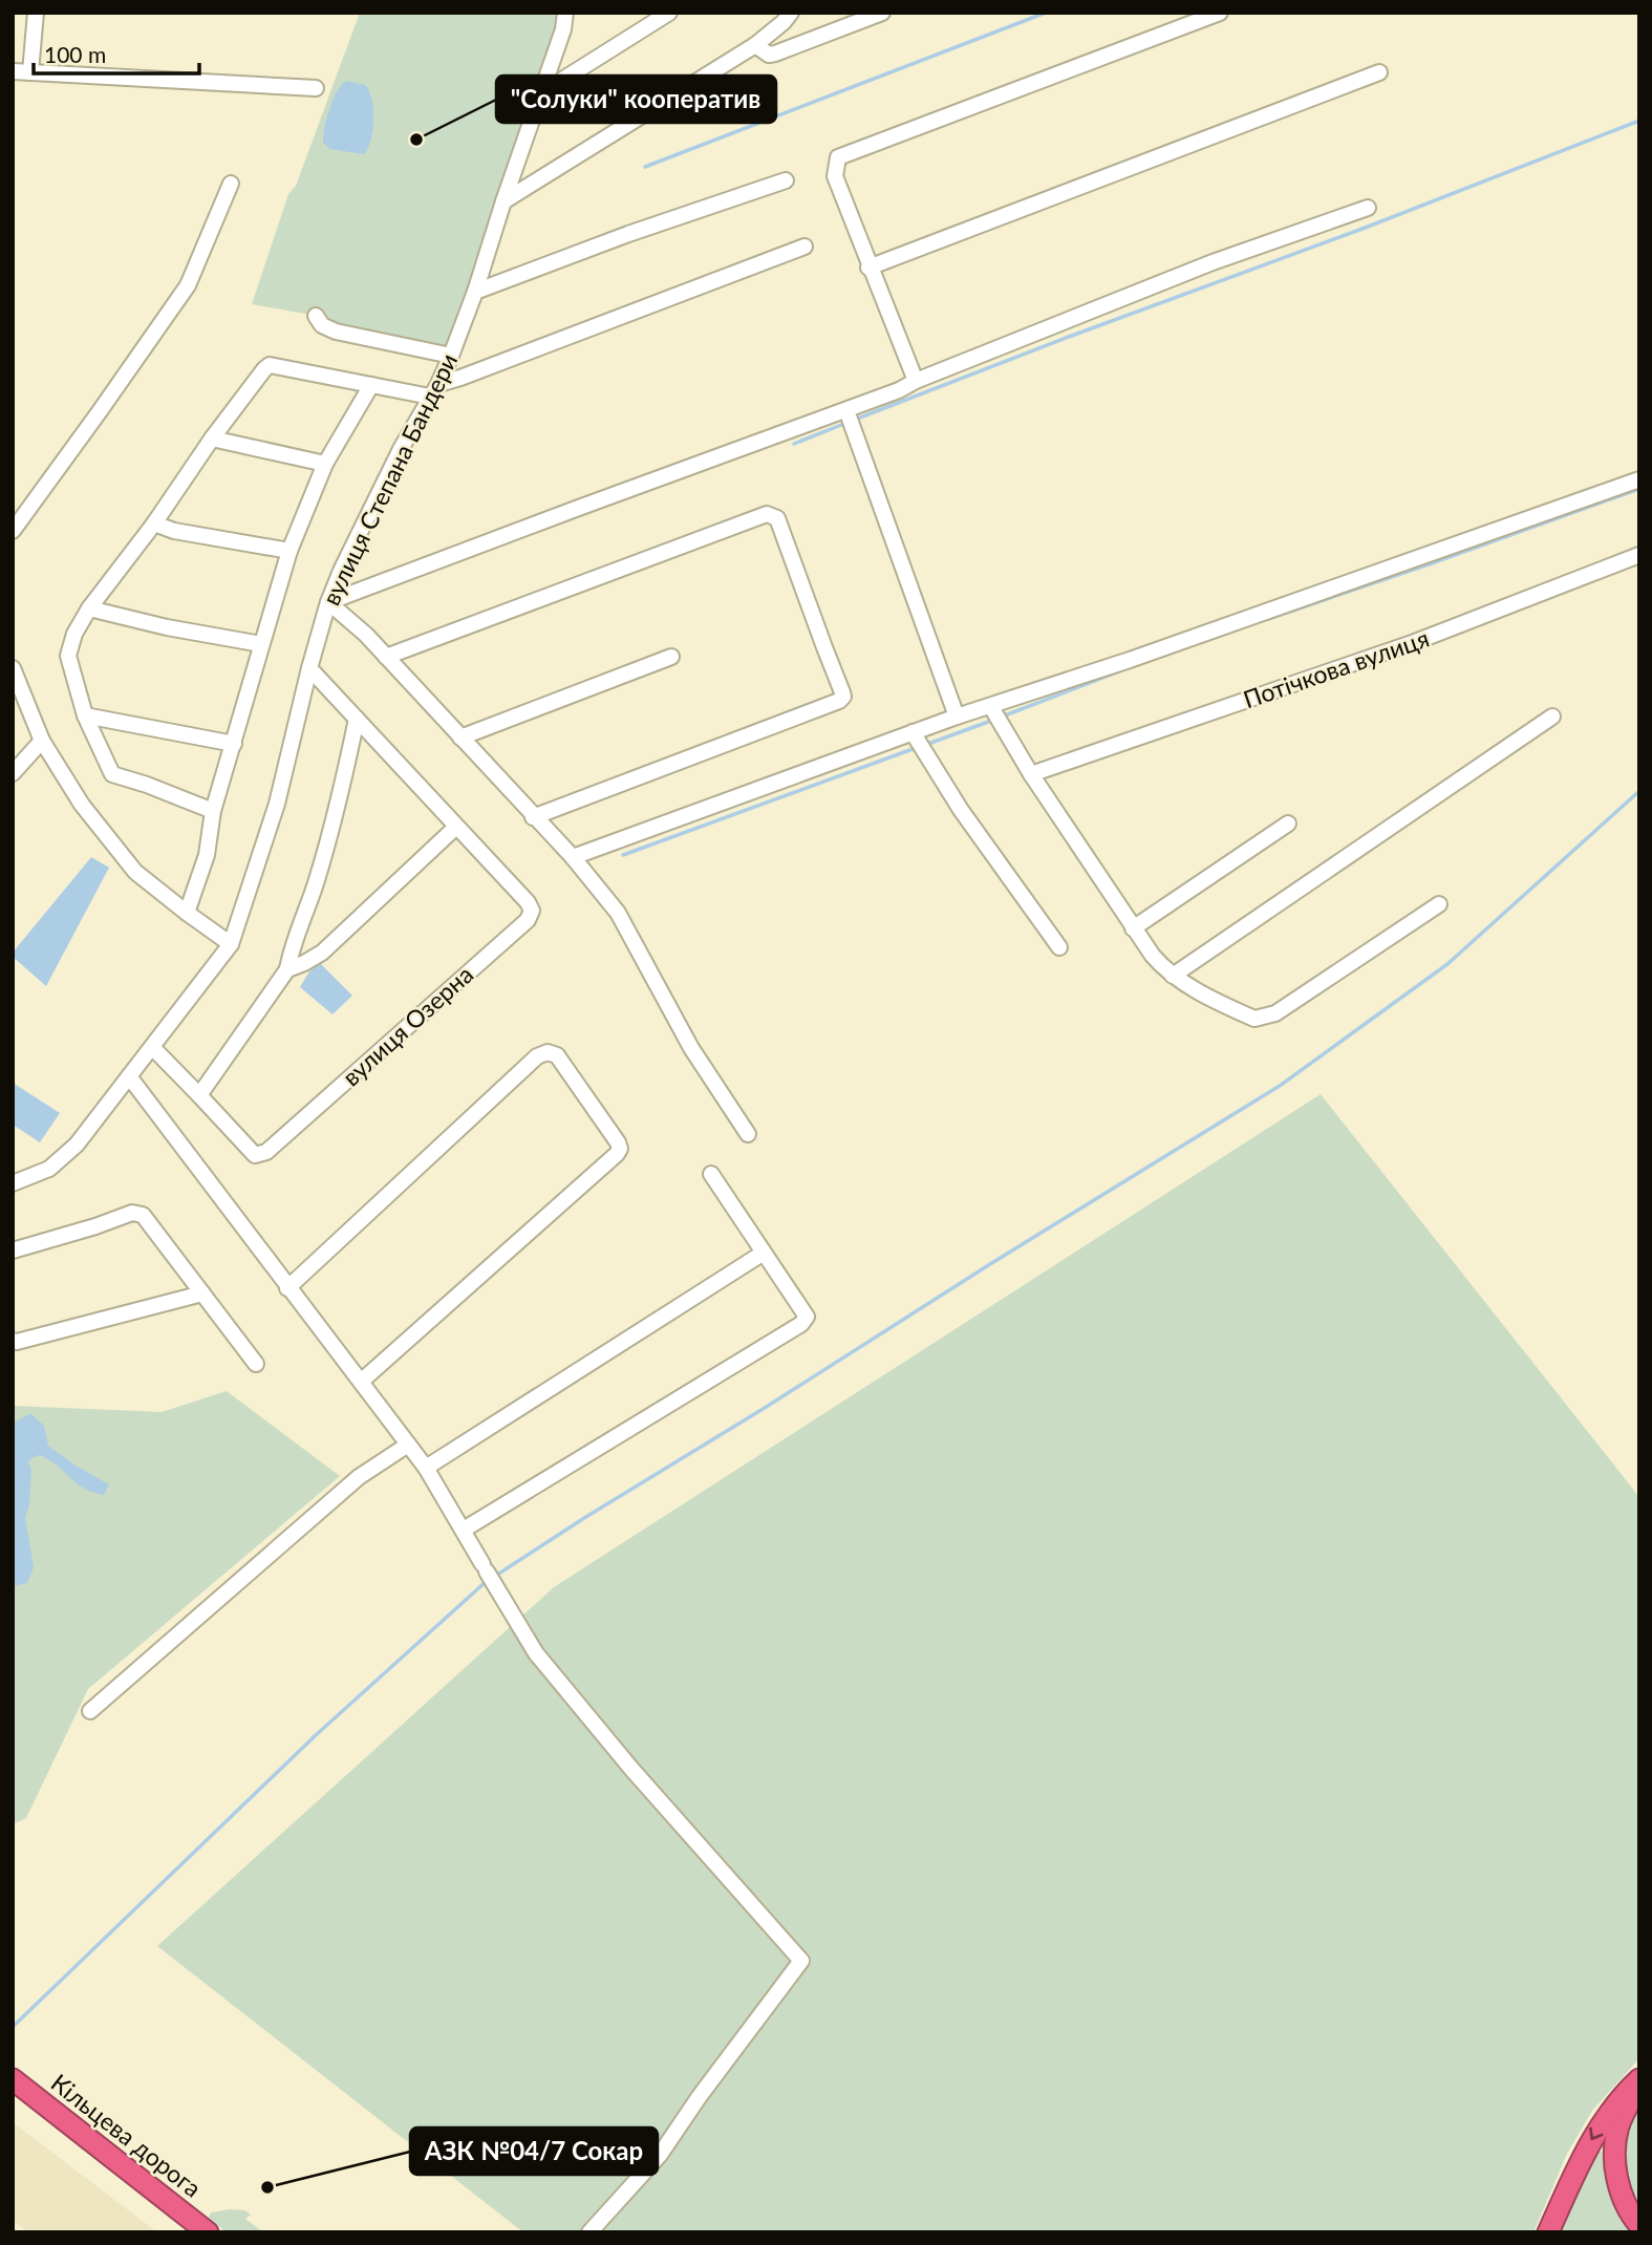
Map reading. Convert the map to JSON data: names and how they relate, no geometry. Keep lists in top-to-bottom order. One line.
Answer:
{"streets":{"highway":["Кільцева дорога"],"street":["вулиця Степана Бандери","Потічкова вулиця","вулиця Озерна"]},"crossings":[["вулиця Степана Бандери","вулиця Озерна"]],"places":["\"Солуки\" кооператив","АЗК №04/7 Сокар"],"scale_bar":"100 m"}
